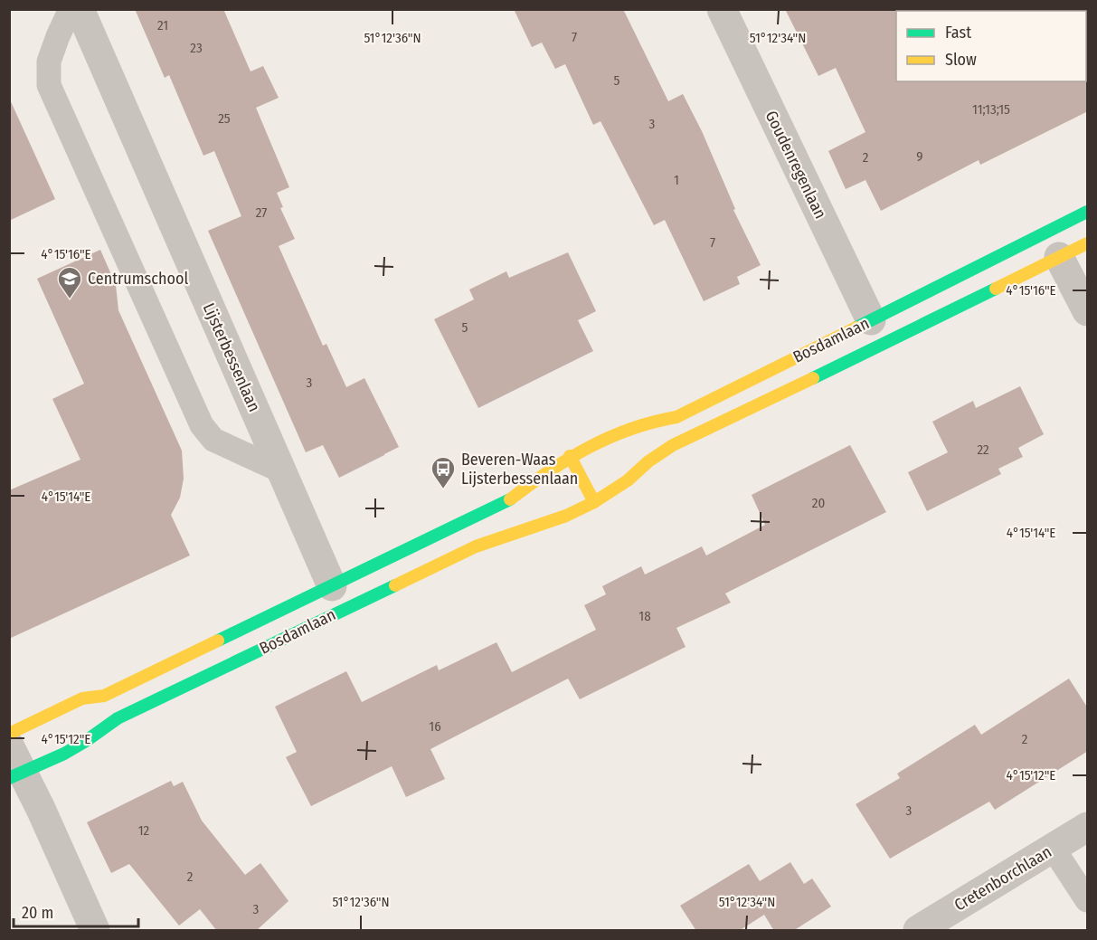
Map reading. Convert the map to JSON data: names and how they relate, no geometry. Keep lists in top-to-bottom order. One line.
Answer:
{"streets":{"street":["Goudenregenlaan","Bosdamlaan","Lijsterbessenlaan","Cretenborchlaan"]},"crossings":[["Goudenregenlaan","Bosdamlaan"],["Bosdamlaan","Lijsterbessenlaan"]],"places":{"school or university":["Centrumschool"],"bus stop":["Beveren-Waas Lijsterbessenlaan"]},"house_numbers":["21","7","23","5","11;13;15","25","3","9","2","1","27","7","5","3","22","20","18","16","2","3","12","2","3"],"legend":["Fast","Slow"],"scale_bar":"20 m","coordinates":["51°12'36\"N","51°12'34\"N","4°15'16\"E","4°15'14\"E","4°15'12\"E"]}
